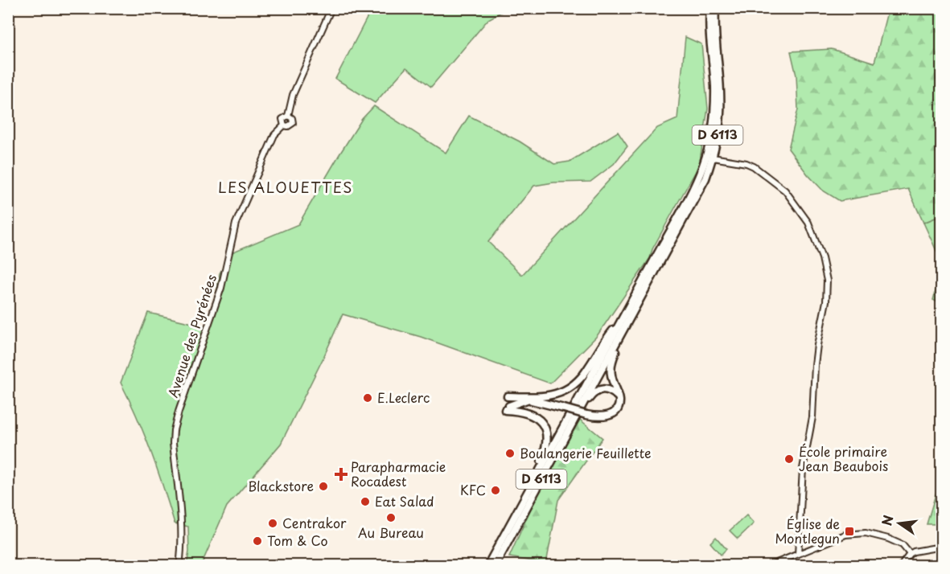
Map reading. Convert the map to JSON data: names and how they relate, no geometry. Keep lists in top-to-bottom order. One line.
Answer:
{"streets":{"highway":["D 6113"],"street":["Avenue des Pyrénées"]},"districts":["LES ALOUETTES"],"places":{"other":["E.Leclerc","Boulangerie Feuillette","École primaire Jean Beaubois","Blackstore","KFC","Eat Salad","Au Bureau","Centrakor","Tom & Co"],"health":["Parapharmacie Rocadest"],"transit":["Église de Montlegun"]},"north":"left"}
